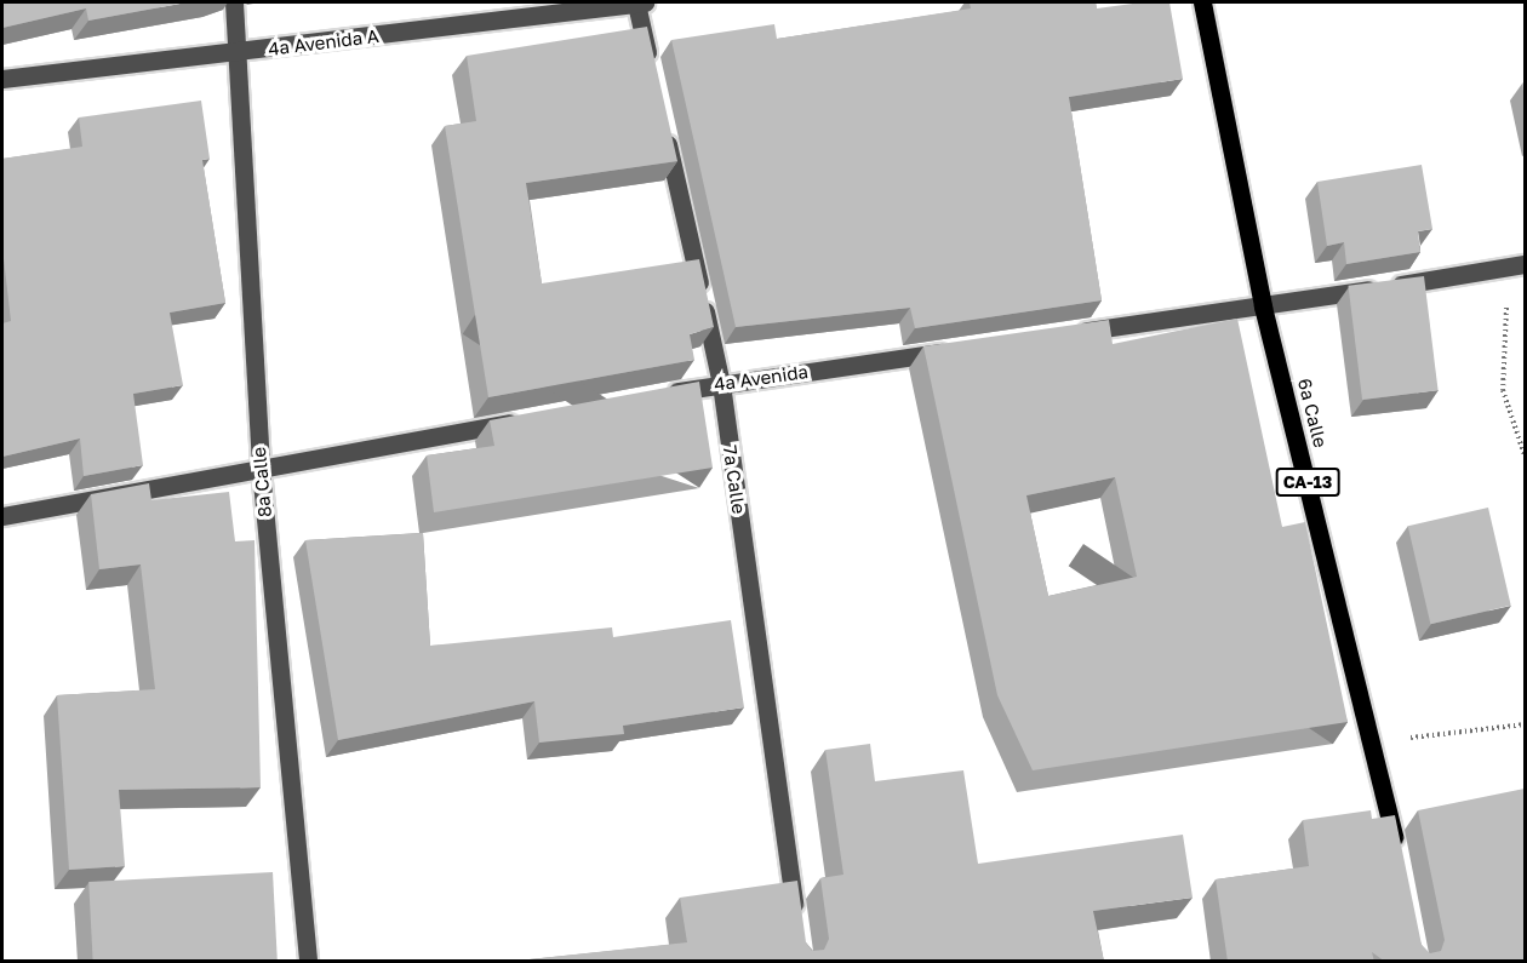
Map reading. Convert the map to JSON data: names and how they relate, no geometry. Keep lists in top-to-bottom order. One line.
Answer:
{"streets":{"main road":["6a Calle","CA-13"],"street":["4a Avenida A","4a Avenida","7a Calle","8a Calle"]},"crossings":[["4a Avenida A","8a Calle"],["4a Avenida","7a Calle"]]}
